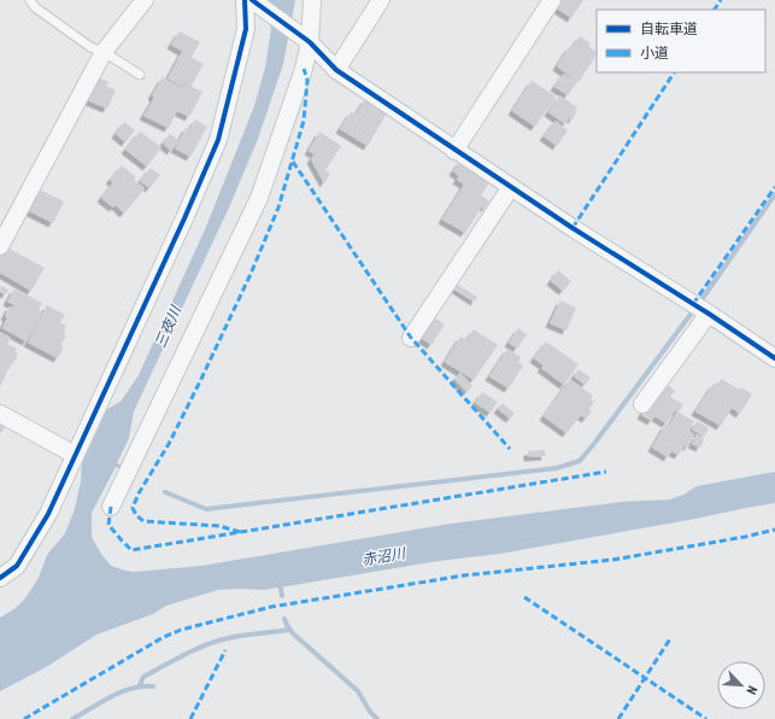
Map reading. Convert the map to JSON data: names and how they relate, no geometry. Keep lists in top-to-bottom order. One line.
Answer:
{"water":["三夜川","赤沼川"],"legend":["自転車道","小道"],"north":"bottom right"}
